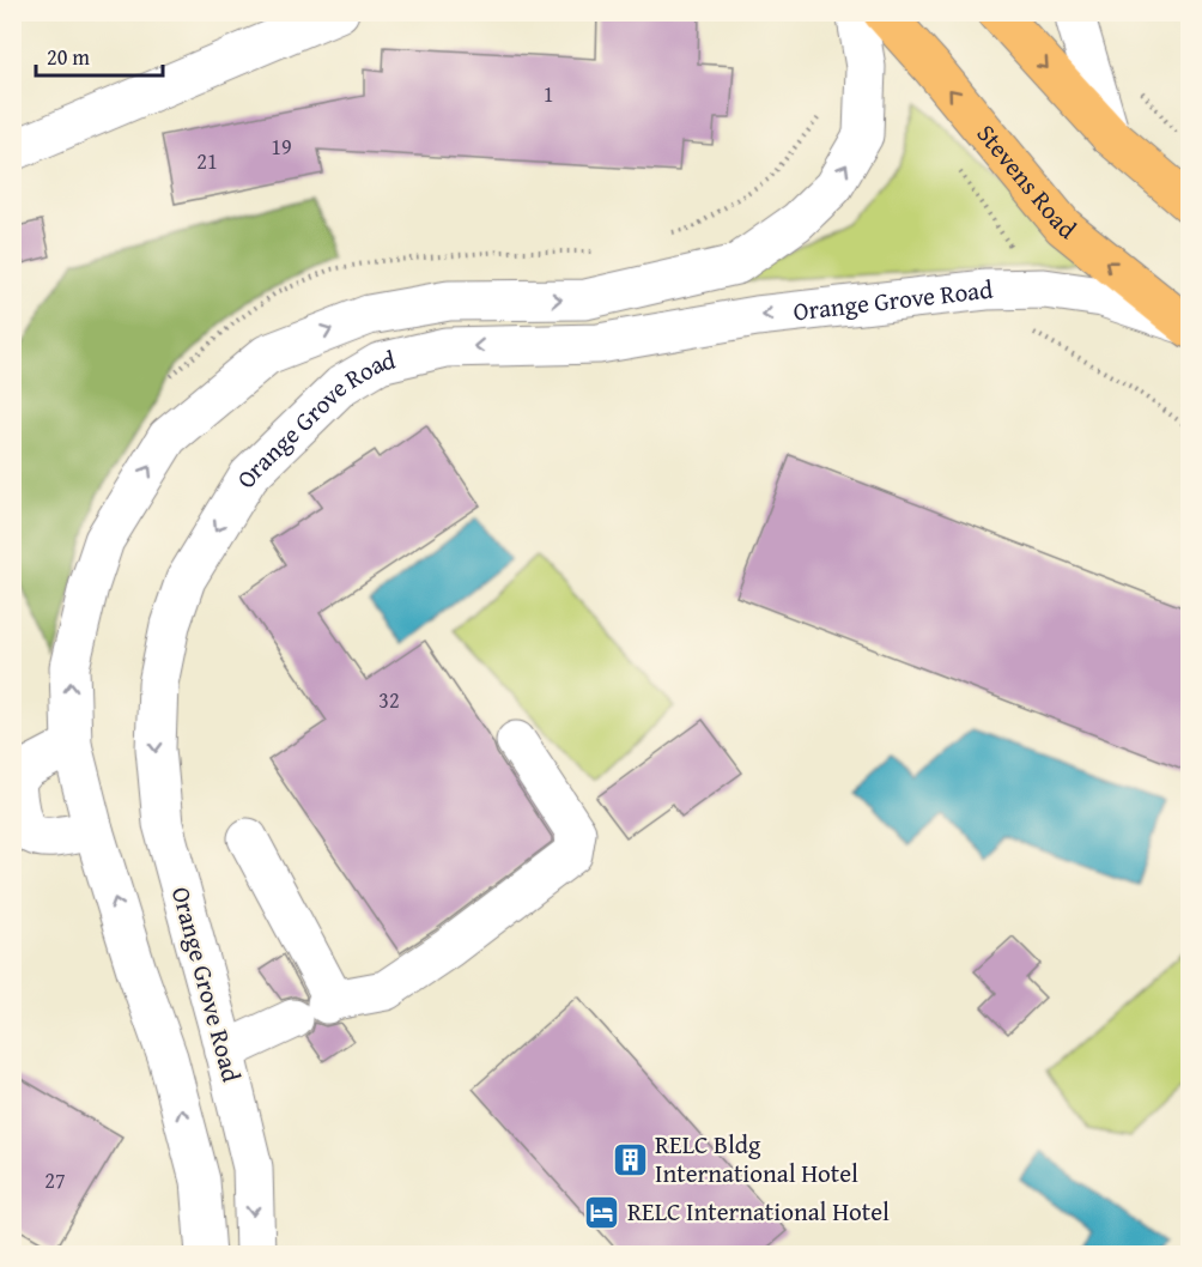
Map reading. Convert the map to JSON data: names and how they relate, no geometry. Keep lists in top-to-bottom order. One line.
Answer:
{"streets":{"main road":["Stevens Road"],"street":["Orange Grove Road"]},"crossings":[["Stevens Road","Orange Grove Road"]],"places":{"building":["RELC Bldg International Hotel"],"hotel":["RELC International Hotel"]},"house_numbers":["1","19","21","32","27"],"scale_bar":"20 m"}
